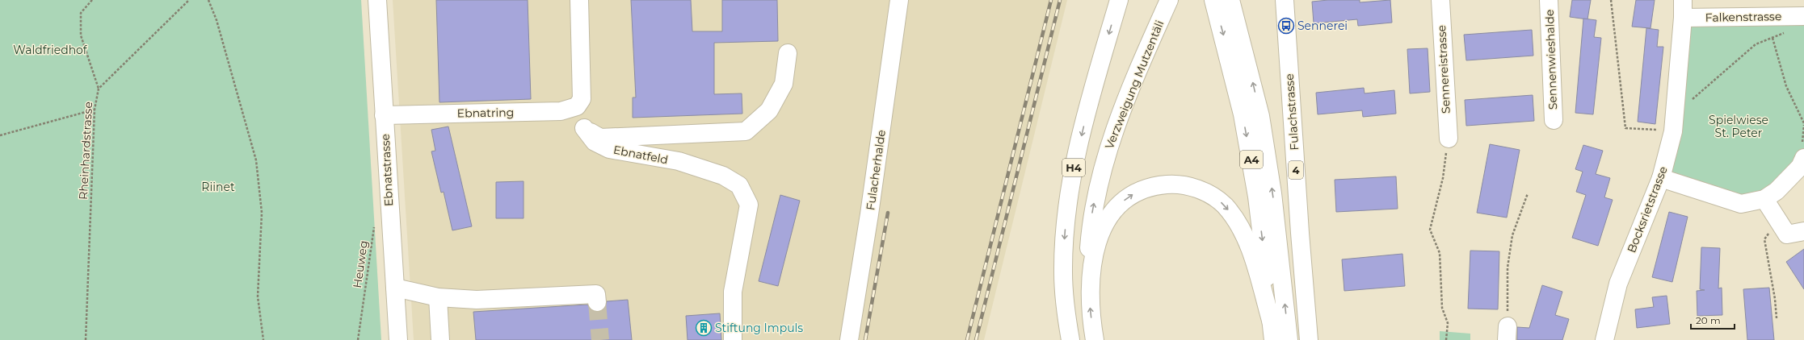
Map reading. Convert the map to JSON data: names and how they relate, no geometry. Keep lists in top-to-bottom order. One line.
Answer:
{"streets":{"main road":["Falkenstrasse","Sennenwieshalde","Sennereistrasse","Verzweigung Mutzentäli","Fulachstrasse","Ebnatring","Ebnatfeld","A4","H4","Ebnatstrasse","Fulacherhalde","4","Bocksrietstrasse"],"path":["Rheinhardstrasse","Heuweg"]},"crossings":[["Falkenstrasse","Bocksrietstrasse"],["Verzweigung Mutzentäli","H4"],["Ebnatring","Ebnatstrasse"],["A4","H4"]],"parks":["Waldfriedhof","Spielwiese St. Peter","Riinet"],"places":{"bus stop":["Sennerei"],"building":["Stiftung Impuls"]},"scale_bar":"20 m"}
